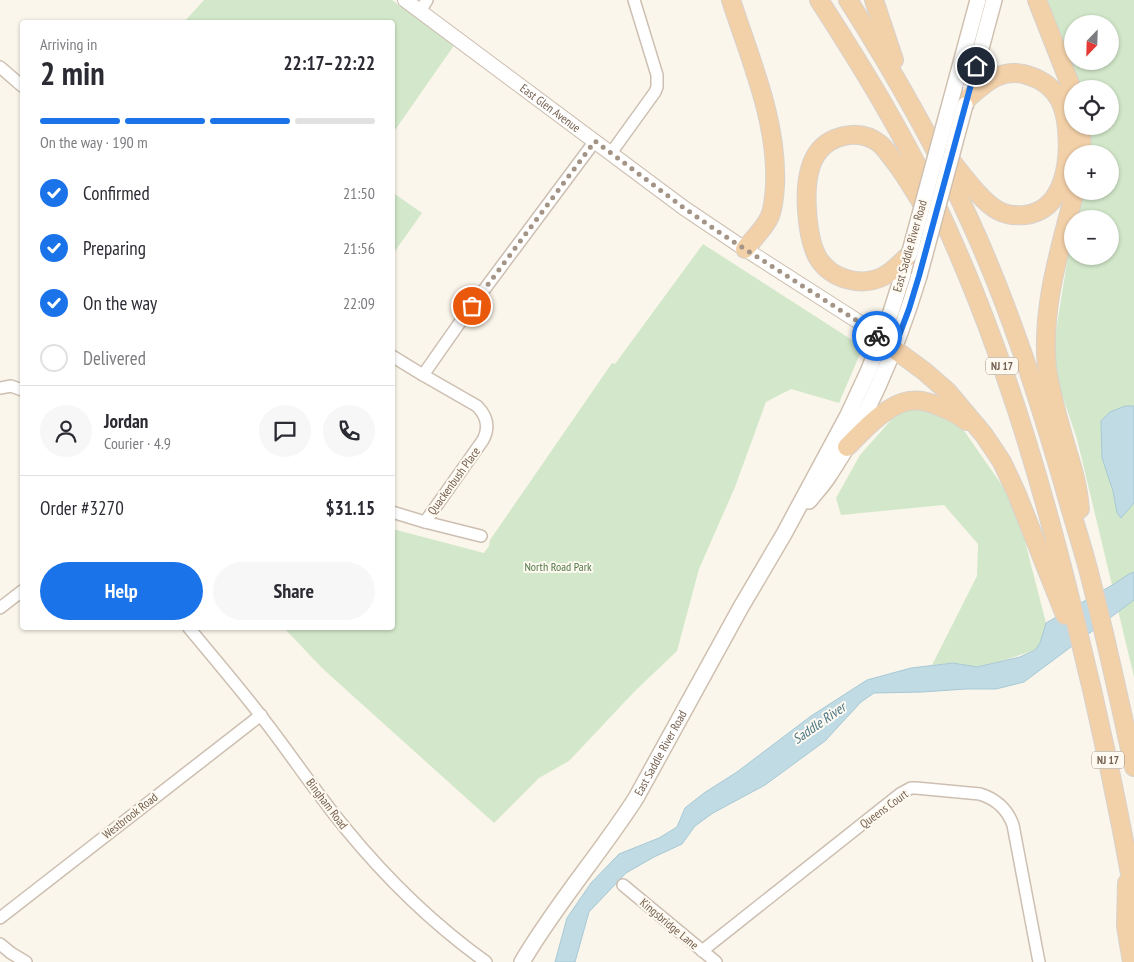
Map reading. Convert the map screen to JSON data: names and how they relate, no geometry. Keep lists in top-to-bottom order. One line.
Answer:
{"streets":{"highway":["NJ 17"],"main road":["East Saddle River Road"],"street":["East Glen Avenue","Quackenbush Place","Bingham Road","Queens Court","Westbrook Road","Kingsbridge Lane"]},"crossings":[["East Glen Avenue","East Saddle River Road"],["Bingham Road","Westbrook Road"],["Queens Court","Kingsbridge Lane"]],"water":["Saddle River"],"parks":["North Road Park"],"north":"bottom left","page":{"map_buttons":["+","−"],"heading":["2 min","Arriving in","22:17–22:22"],"panel":["Jordan","Courier · 4.9","Order #3270","$31.15"],"bar":"On the way · 190 m","list":[["Confirmed","21:50"],["Preparing","21:56"],["On the way","22:09"],"Delivered"],"buttons":["Help","Share"]}}
